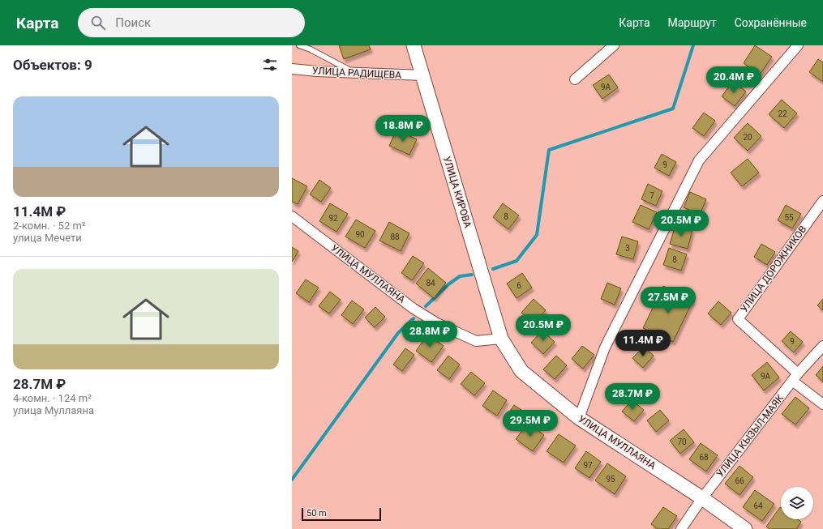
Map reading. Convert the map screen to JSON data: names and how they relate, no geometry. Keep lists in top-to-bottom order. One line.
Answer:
{"streets":{"main road":["УЛИЦА КИРОВА","УЛИЦА МУЛЛАЯНА"],"street":["УЛИЦА РАДИЩЕВА","УЛИЦА ДОРОЖНИКОВ","УЛИЦА КЫЗЫЛ-МАЯК"]},"crossings":[["УЛИЦА РАДИЩЕВА","УЛИЦА КИРОВА"],["УЛИЦА КИРОВА","УЛИЦА МУЛЛАЯНА"],["УЛИЦА ДОРОЖНИКОВ","УЛИЦА КЫЗЫЛ-МАЯК"],["УЛИЦА МУЛЛАЯНА","УЛИЦА КЫЗЫЛ-МАЯК"]],"house_numbers":["9А","22","20","9","7","8","55","92","90","88","3","8","84","6","9","9А","70","68","97","95","66","64"],"scale_bar":"50 m","page":{"header":"Карта","search":"Поиск","nav":["Карта","Маршрут","Сохранённые"],"heading":"Объектов: 9","price":["20.4M ₽","18.8M ₽","20.5M ₽","27.5M ₽","20.5M ₽","28.8M ₽","11.4M ₽","28.7M ₽","29.5M ₽"],"list":[{"name":"11.4M ₽","note":"2-комн. · 52 m² · улица Мечети"},{"name":"28.7M ₽","note":"4-комн. · 124 m² · улица Муллаяна"}],"scale":"50 m"}}
